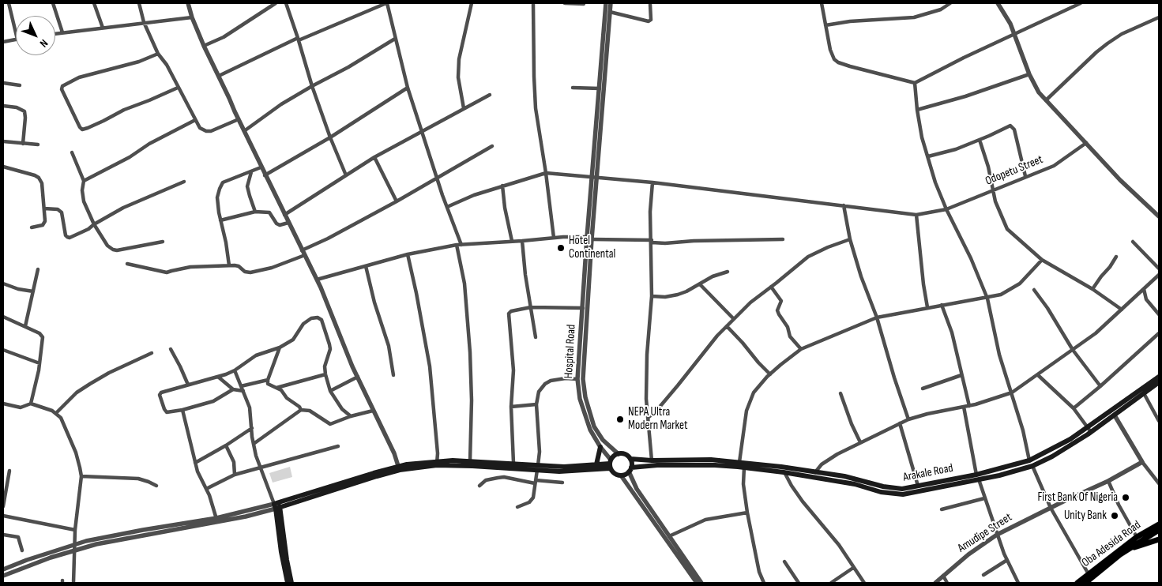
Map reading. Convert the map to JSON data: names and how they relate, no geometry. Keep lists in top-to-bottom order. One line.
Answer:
{"streets":{"main road":["Arakale Road","Oba Adesida Road"],"street":["Odopetu Street","Hospital Road","Amudipe Street"]},"crossings":[["Hospital Road","Arakale Road"]],"places":["Hotel Continental","NEPA Ultra Modern Market","First Bank Of Nigeria","Unity Bank"],"north":"bottom right"}
